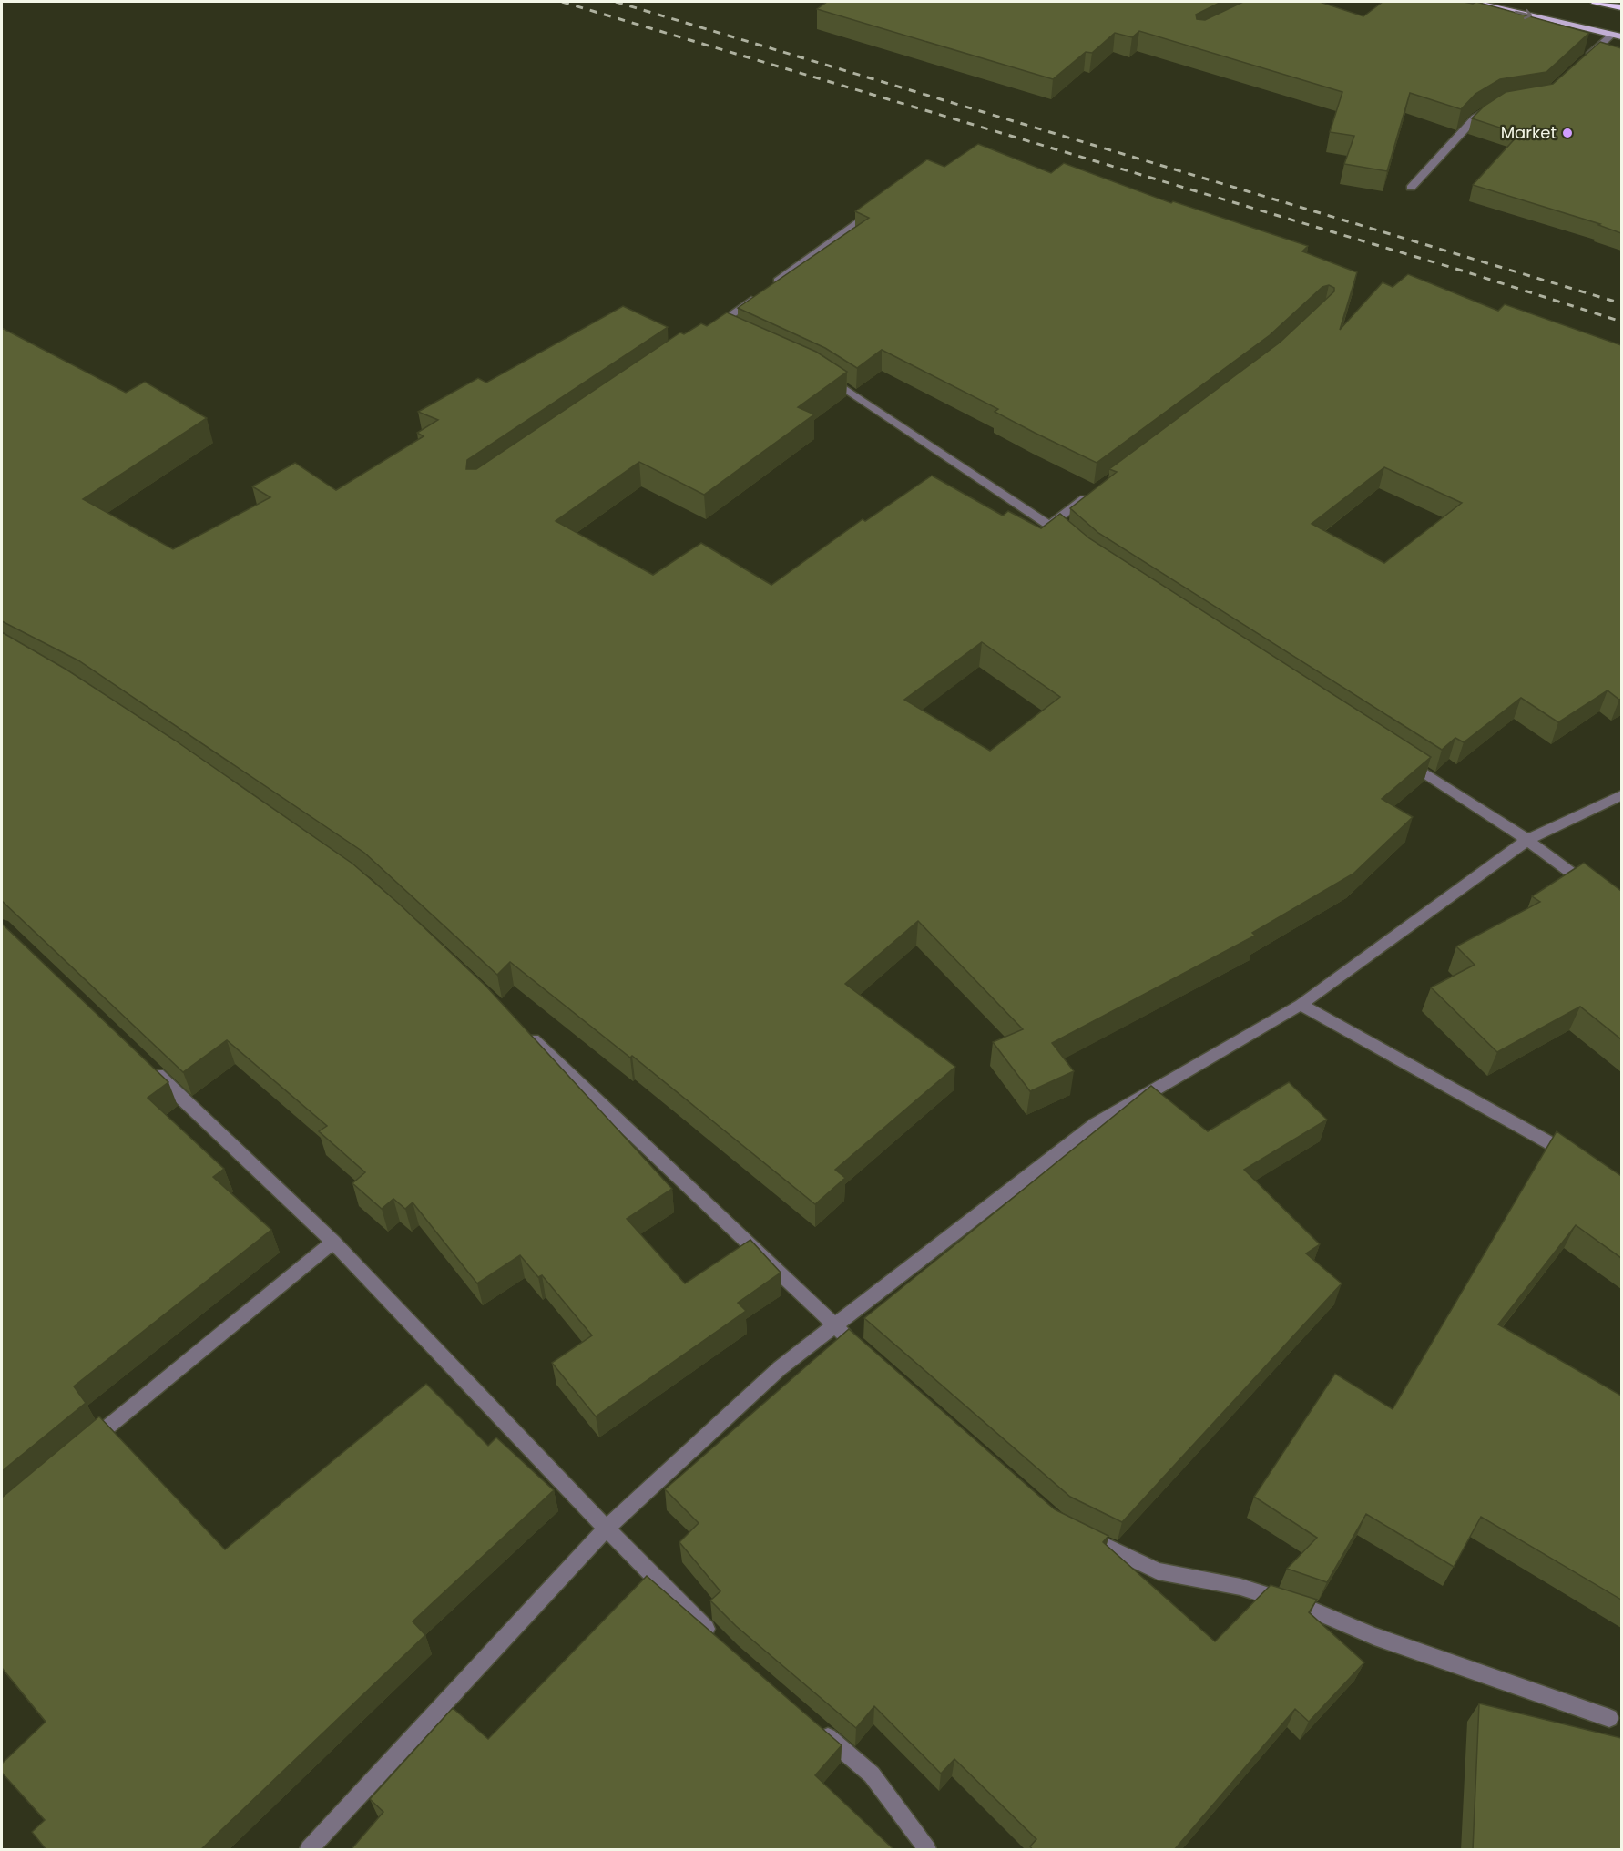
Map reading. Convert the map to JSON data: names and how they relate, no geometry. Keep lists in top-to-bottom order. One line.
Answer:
{"places":["Market"]}
